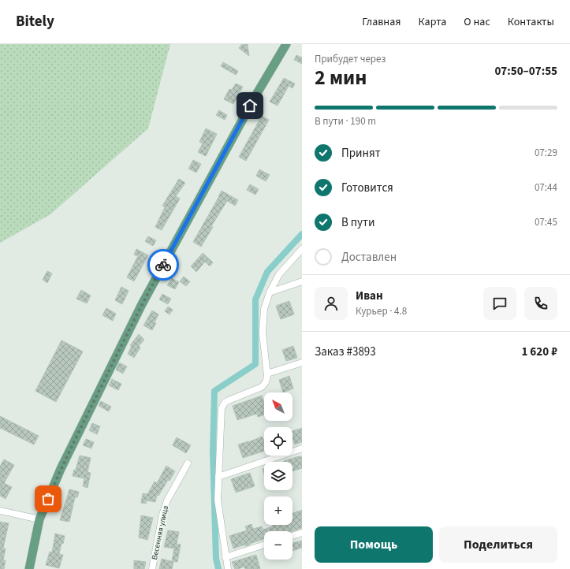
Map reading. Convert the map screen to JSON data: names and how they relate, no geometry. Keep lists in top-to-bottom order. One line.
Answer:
{"streets":{"street":["Весенняя улица"]},"north":"top left","page":{"header":"Bitely","nav":["Главная","Карта","О нас","Контакты"],"heading":["2 мин","Прибудет через","07:50–07:55"],"panel":["Иван","Курьер · 4.8","Заказ #3893","1 620 ₽"],"bar":"В пути · 190 m","list":[["Принят","07:29"],["Готовится","07:44"],["В пути","07:45"],"Доставлен"],"map_buttons":["+","−"],"buttons":["Помощь","Поделиться"]}}
